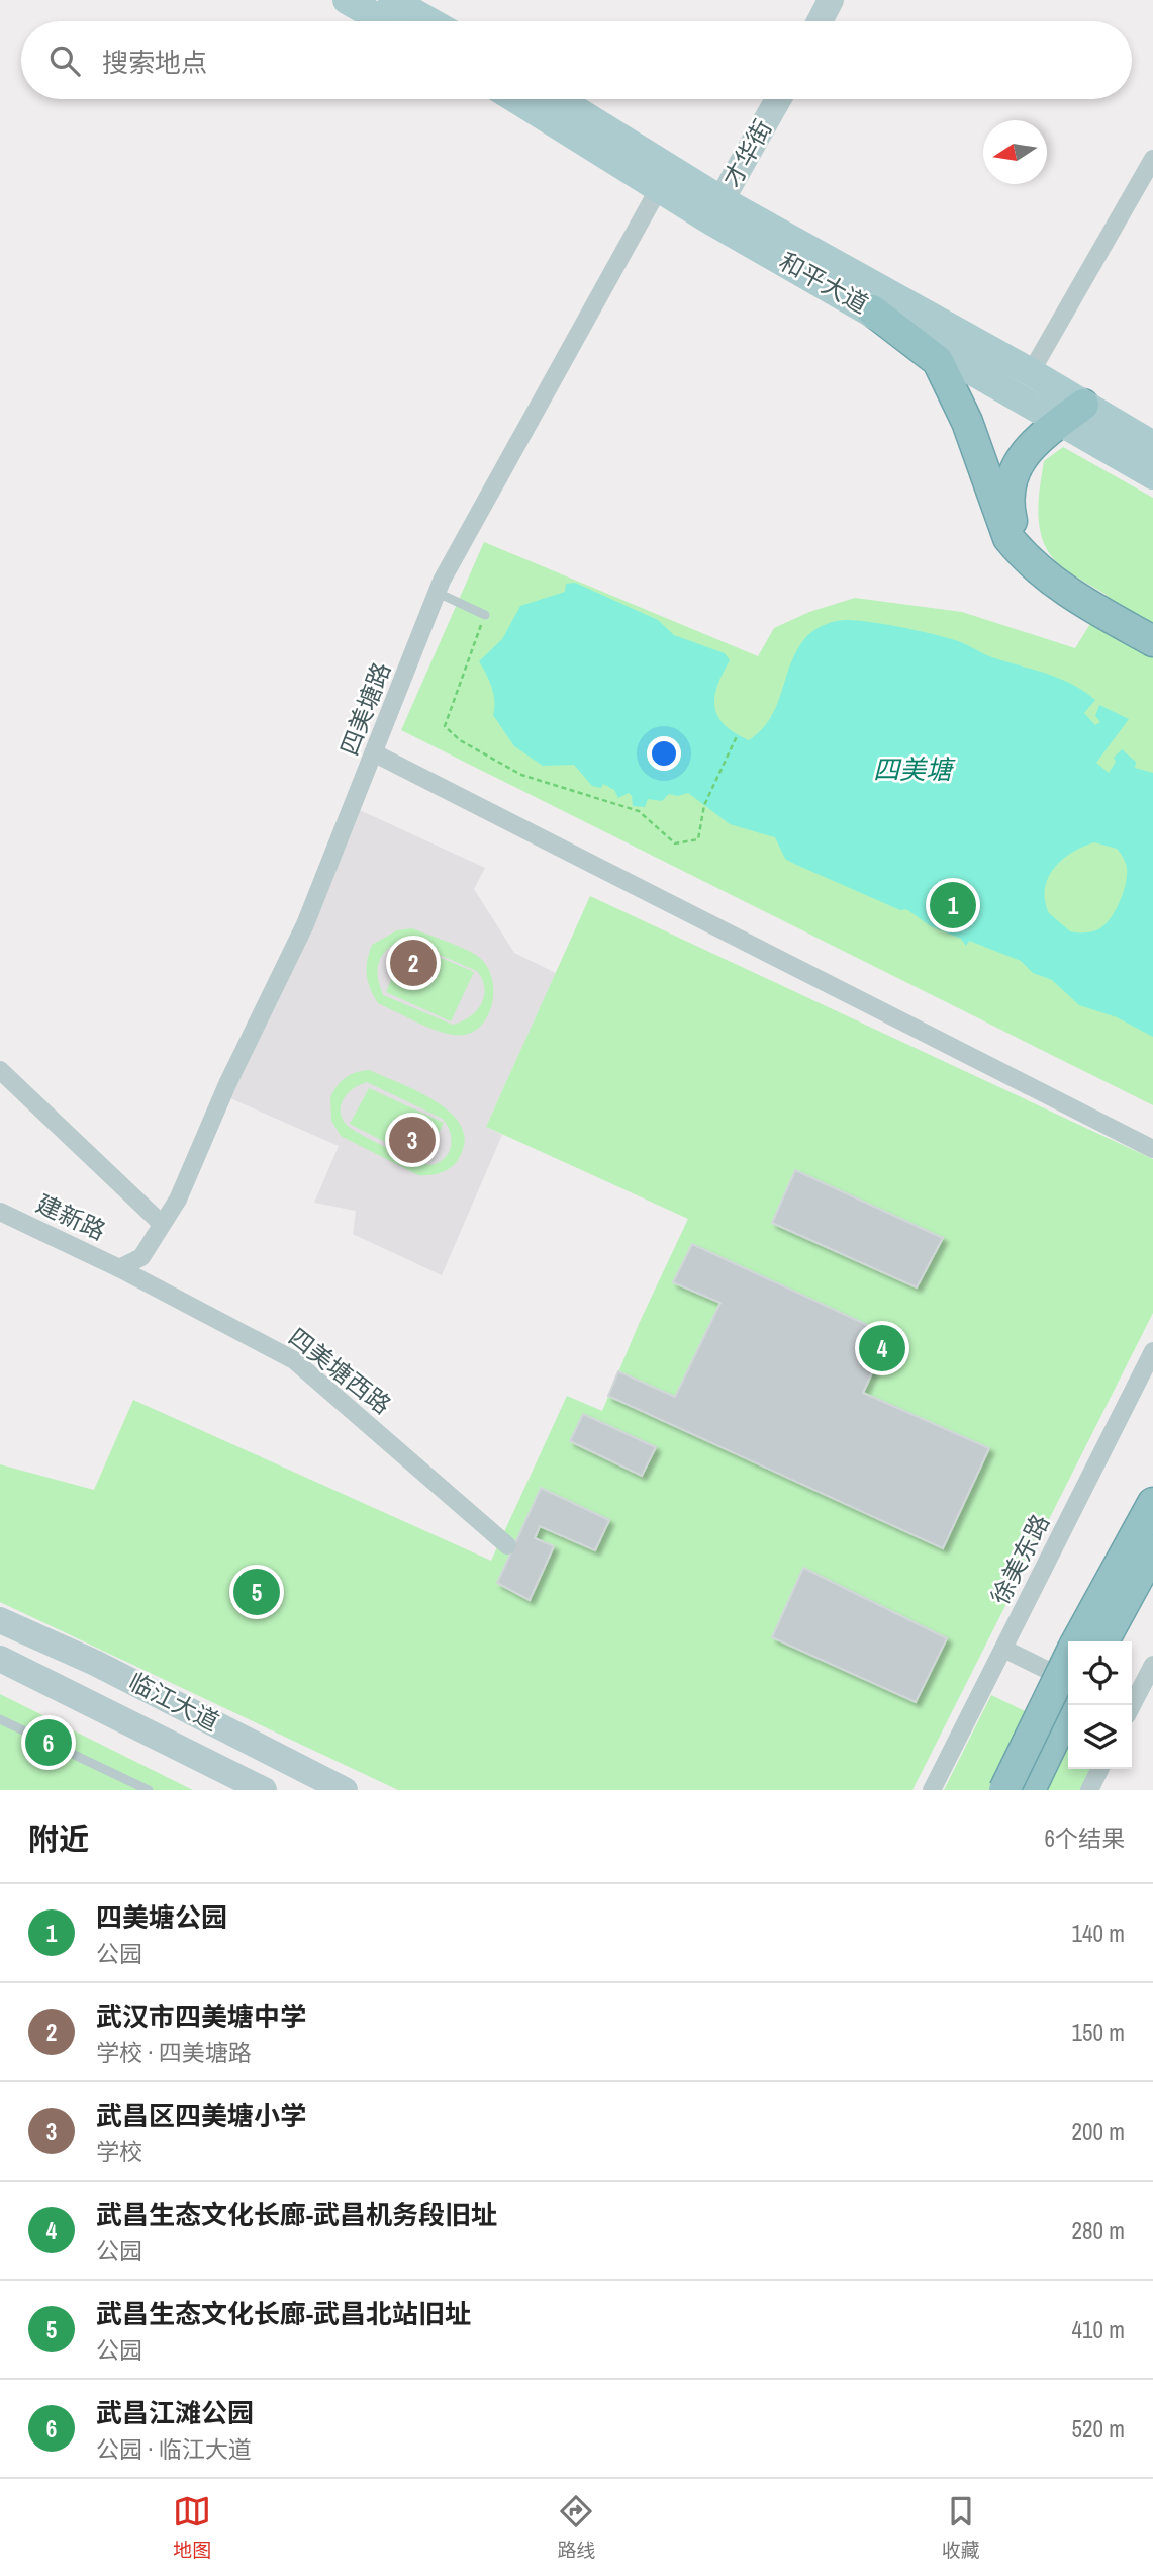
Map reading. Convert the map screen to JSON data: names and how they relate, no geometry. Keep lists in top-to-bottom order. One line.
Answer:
{"streets":{"main road":["才华街","和平大道","临江大道"],"street":["四美塘路","建新路","四美塘西路","徐美东路"]},"crossings":[["才华街","和平大道"],["和平大道","四美塘路"],["四美塘路","建新路"],["四美塘路","四美塘西路"],["建新路","四美塘西路"]],"water":["四美塘"],"north":"left","page":{"search":"搜索地点","pins":["1","2","3","4","5","6"],"heading":["附近","6个结果"],"list":[{"mark":"1","name":"四美塘公园","note":"公园","value":"140 m"},{"mark":"2","name":"武汉市四美塘中学","note":"学校 · 四美塘路","value":"150 m"},{"mark":"3","name":"武昌区四美塘小学","note":"学校","value":"200 m"},{"mark":"4","name":"武昌生态文化长廊-武昌机务段旧址","note":"公园","value":"280 m"},{"mark":"5","name":"武昌生态文化长廊-武昌北站旧址","note":"公园","value":"410 m"},{"mark":"6","name":"武昌江滩公园","note":"公园 · 临江大道","value":"520 m"}],"nav":["地图","路线","收藏"]}}
